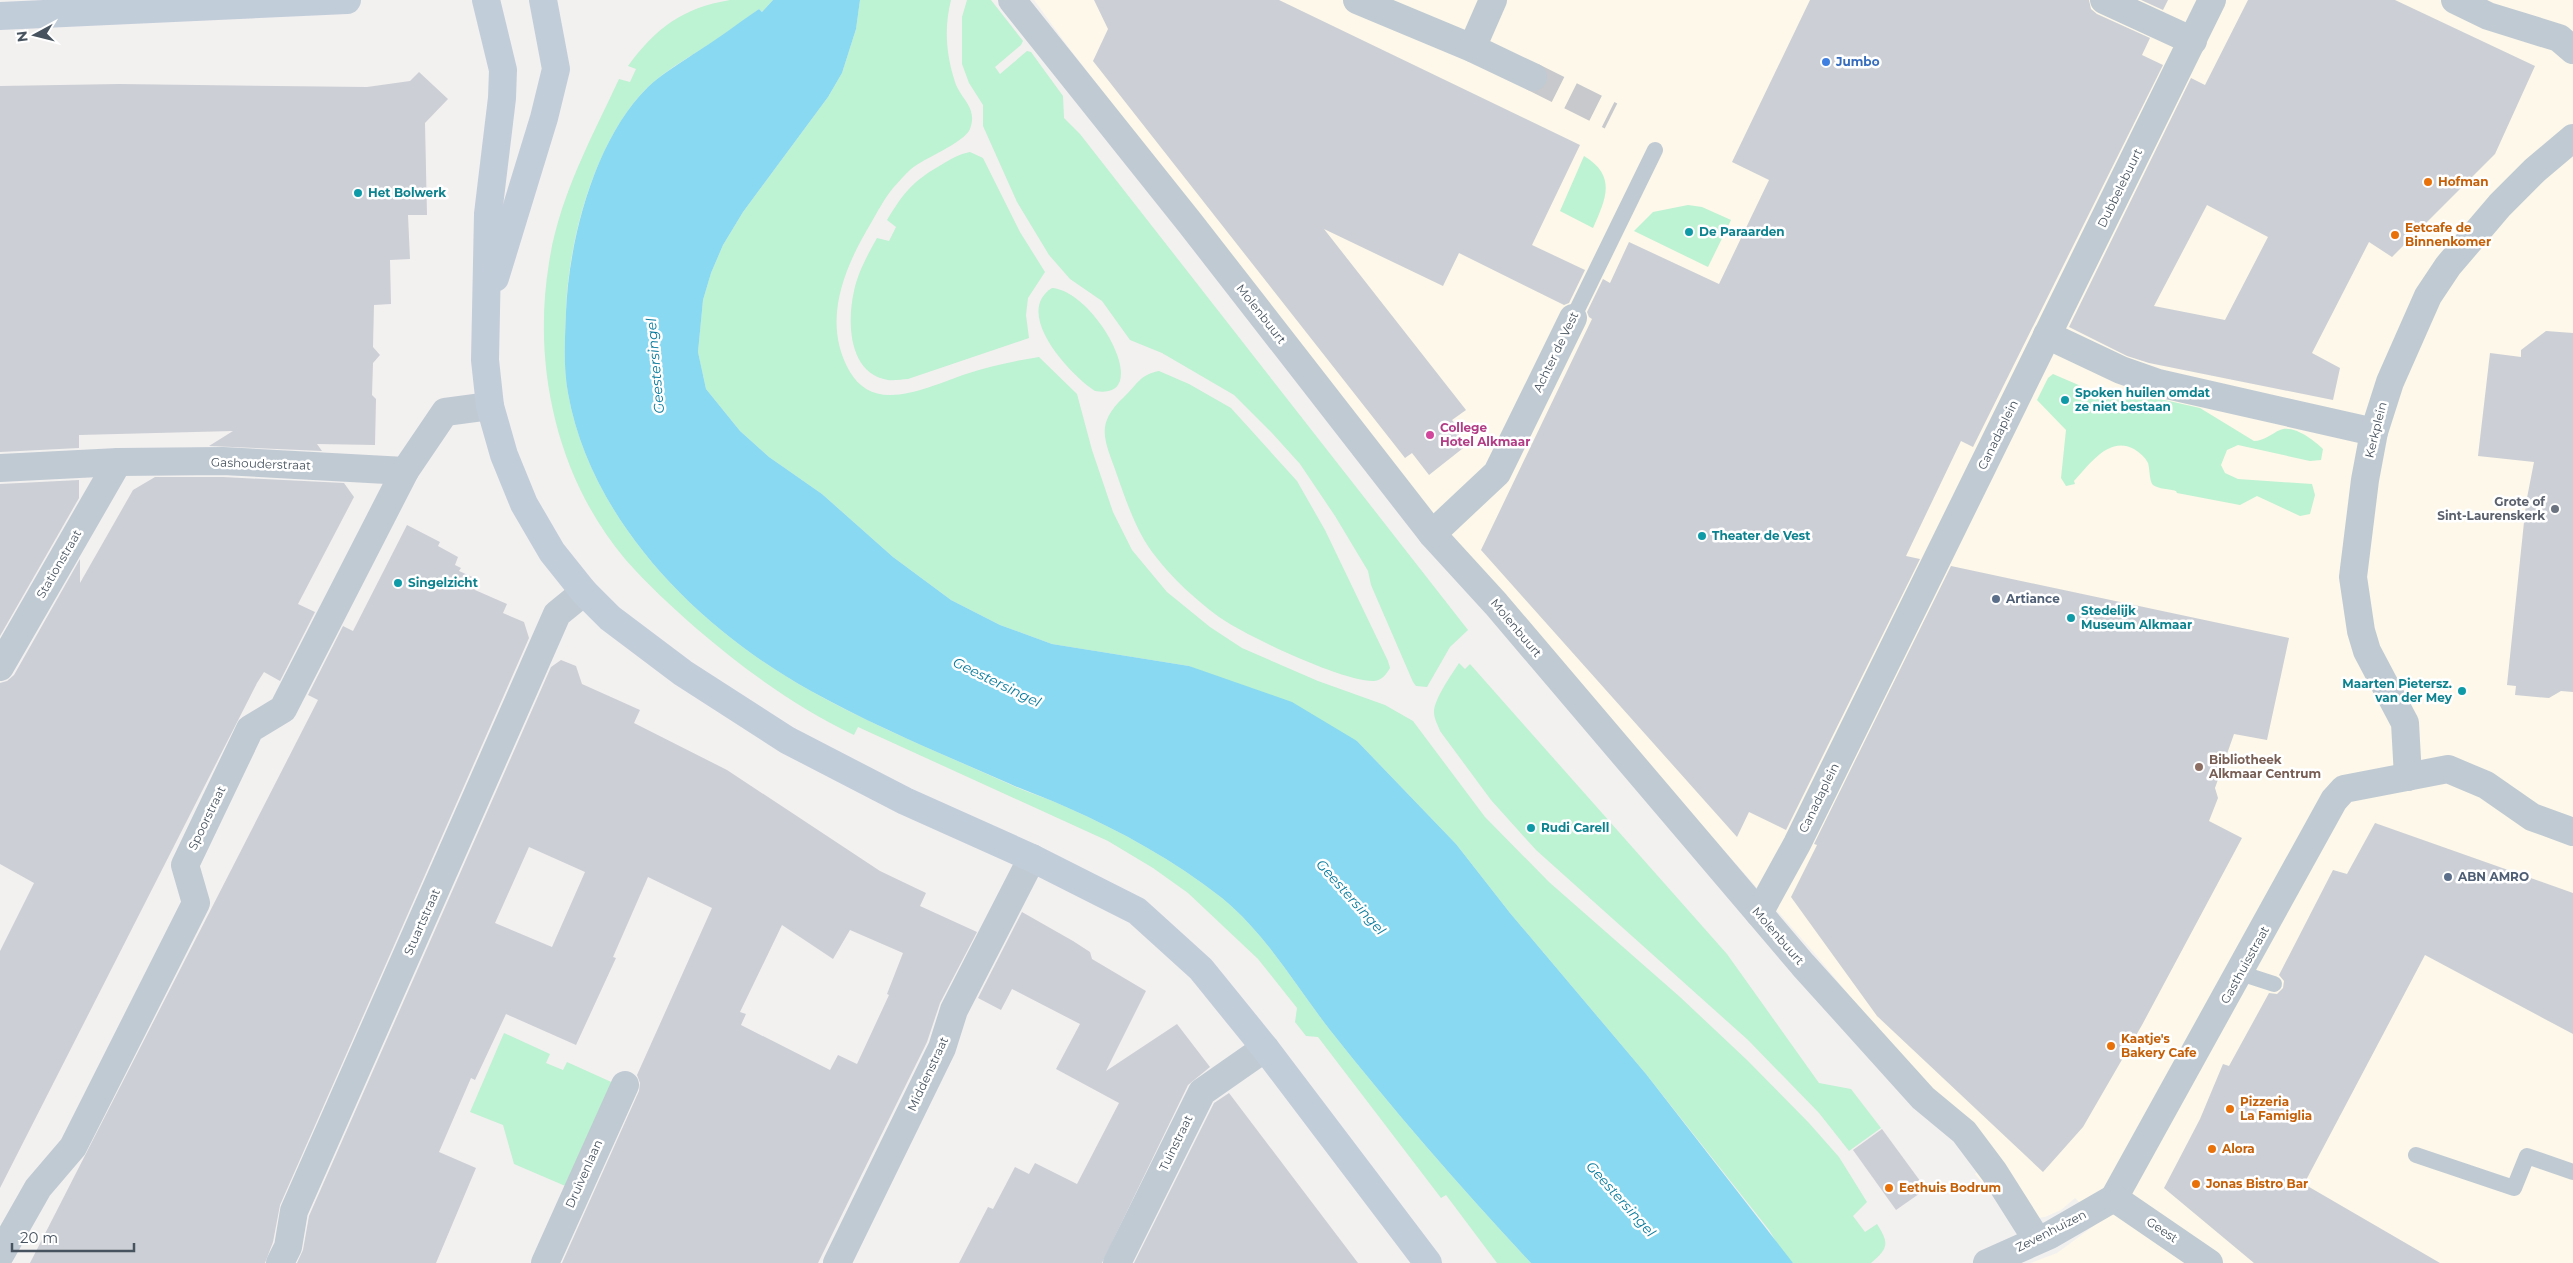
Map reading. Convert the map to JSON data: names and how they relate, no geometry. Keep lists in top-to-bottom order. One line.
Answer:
{"streets":{"street":["Dubbelebuurt","Molenbuurt","Achter de Vest","Kerkplein","Canadaplein","Gashouderstraat","Stationstraat","Spoorstraat","Stuartstraat","Gasthuisstraat","Middenstraat","Tuinstraat","Druivenlaan","Geest","Zevenhuizen"]},"crossings":[["Dubbelebuurt","Canadaplein"],["Molenbuurt","Achter de Vest"],["Molenbuurt","Canadaplein"],["Molenbuurt","Zevenhuizen"],["Kerkplein","Gasthuisstraat"],["Gashouderstraat","Stationstraat"],["Gashouderstraat","Spoorstraat"],["Gasthuisstraat","Geest"],["Gasthuisstraat","Zevenhuizen"],["Geest","Zevenhuizen"]],"water":["Geestersingel"],"places":["Jumbo","Hofman","Het Bolwerk","De Paraarden","Eetcafe de Binnenkomer","Spoken huilen omdat ze niet bestaan","College Hotel Alkmaar","Grote of Sint-Laurenskerk","Theater de Vest","Singelzicht","Artiance","Stedelijk Museum Alkmaar","Maarten Pietersz. van der Mey","Bibliotheek Alkmaar Centrum","Rudi Carell","ABN AMRO","Kaatje's Bakery Cafe","Pizzeria La Famiglia","Alora","Jonas Bistro Bar","Eethuis Bodrum"],"scale_bar":"20 m","north":"left"}
